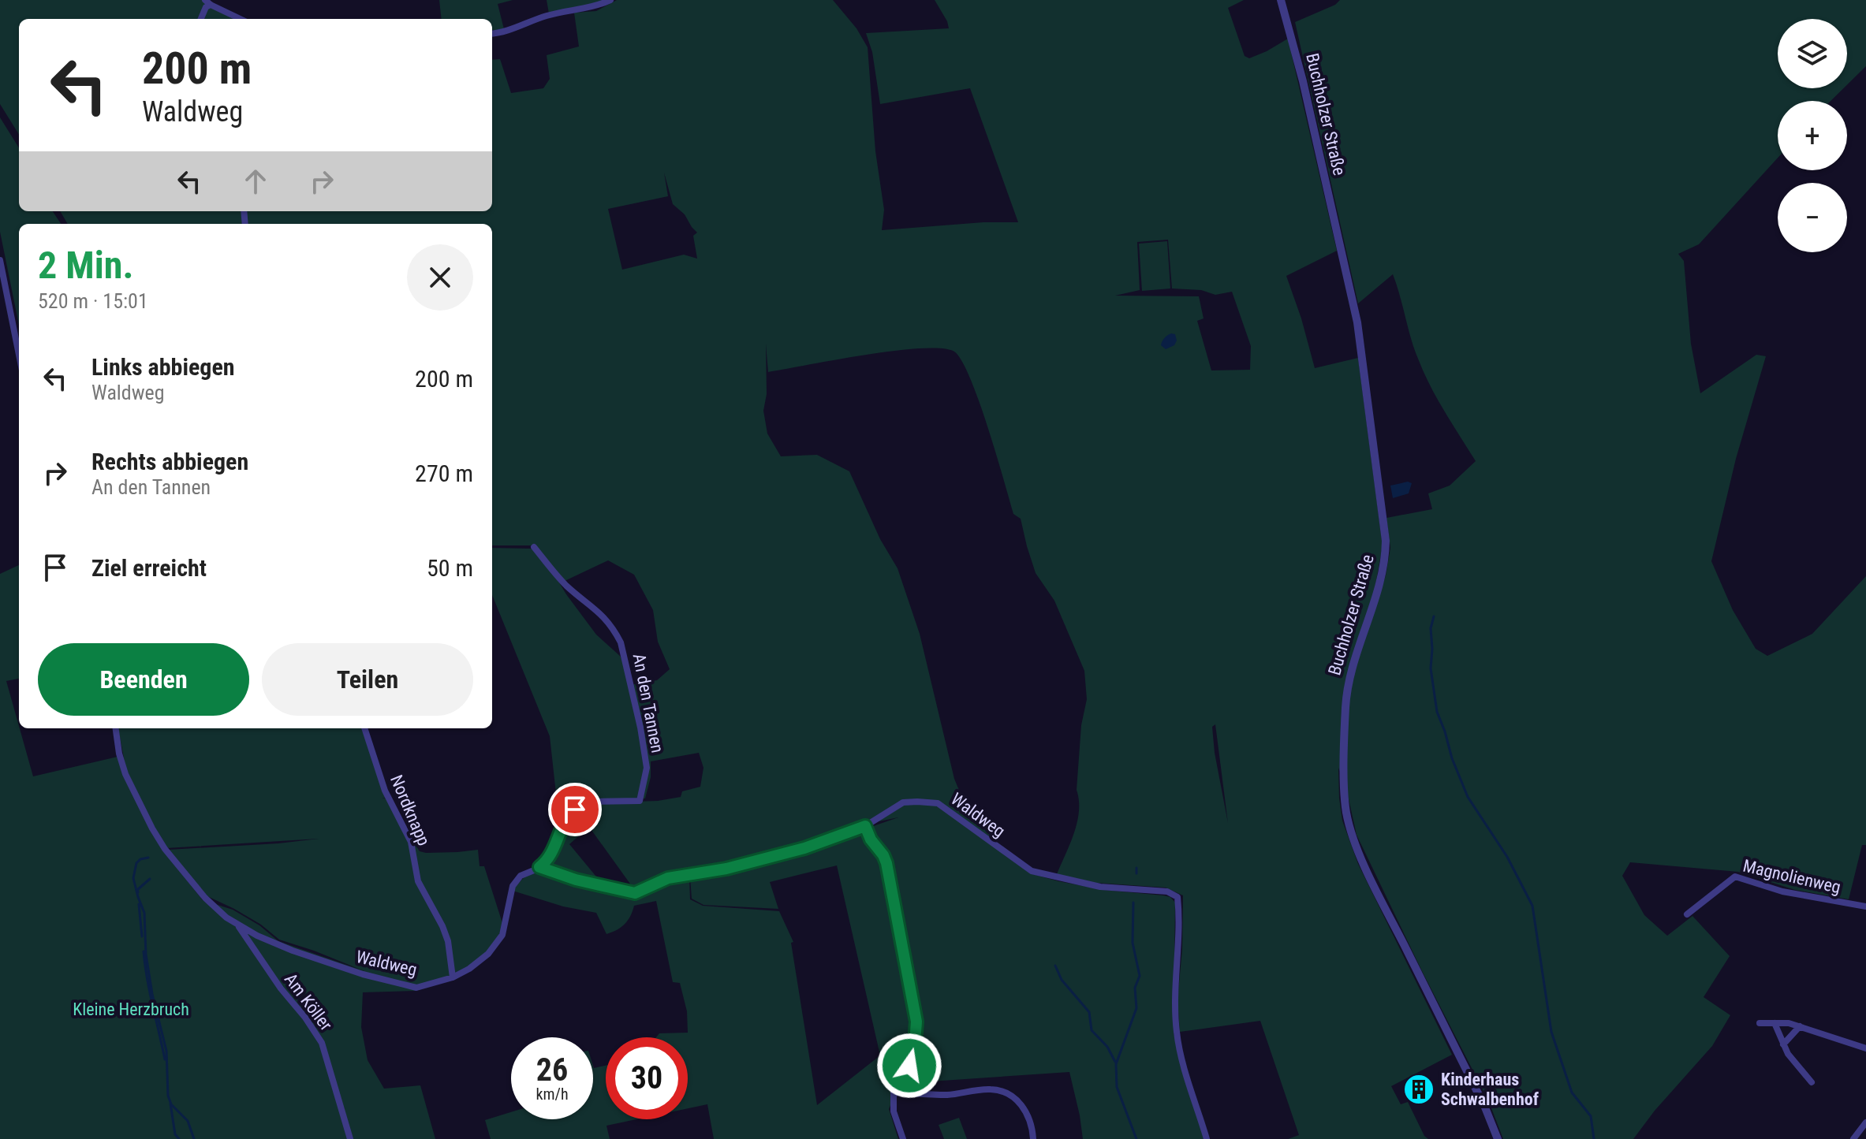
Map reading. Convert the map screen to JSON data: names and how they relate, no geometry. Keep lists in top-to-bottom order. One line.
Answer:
{"streets":{"street":["Buchholzer Straße","An den Tannen","Nordknapp","Waldweg","Magnolienweg","Am Köller"]},"crossings":[["An den Tannen","Waldweg"],["Nordknapp","Waldweg"],["Waldweg","Am Köller"]],"parks":["Kleine Herzbruch"],"places":{"building":["Kinderhaus Schwalbenhof"]},"page":{"map_buttons":["+","−"],"turn":["200 m","Waldweg"],"heading":["2 Min.","520 m · 15:01"],"list":[{"name":"Links abbiegen","note":"Waldweg","value":"200 m"},{"name":"Rechts abbiegen","note":"An den Tannen","value":"270 m"},{"name":"Ziel erreicht","value":"50 m"}],"buttons":["Beenden","Teilen"],"speed":"26 km/h","limit":"30"}}
